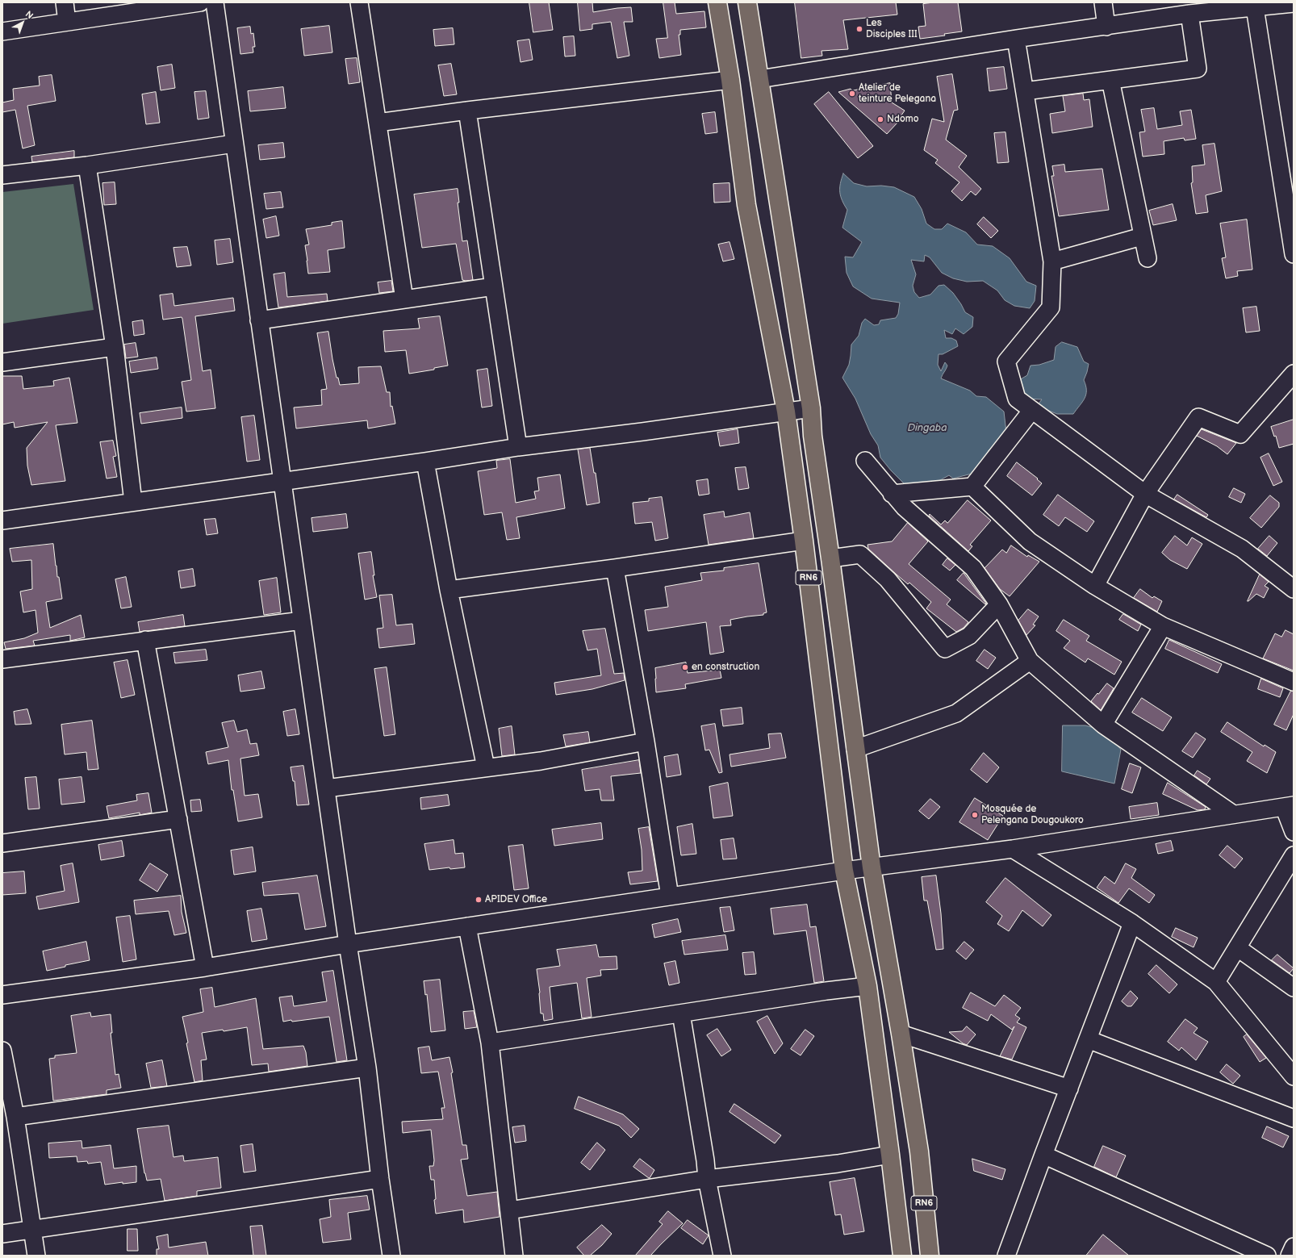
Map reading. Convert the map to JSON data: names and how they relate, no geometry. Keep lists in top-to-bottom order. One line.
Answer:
{"streets":{"highway":["RN6"]},"water":["Dingaba"],"places":["Les Disciples III","Atelier de teinture Pelegana","Ndomo","en construction","Mosquée de Pelengana Dougoukoro","APIDEV Office"],"north":"top right"}
